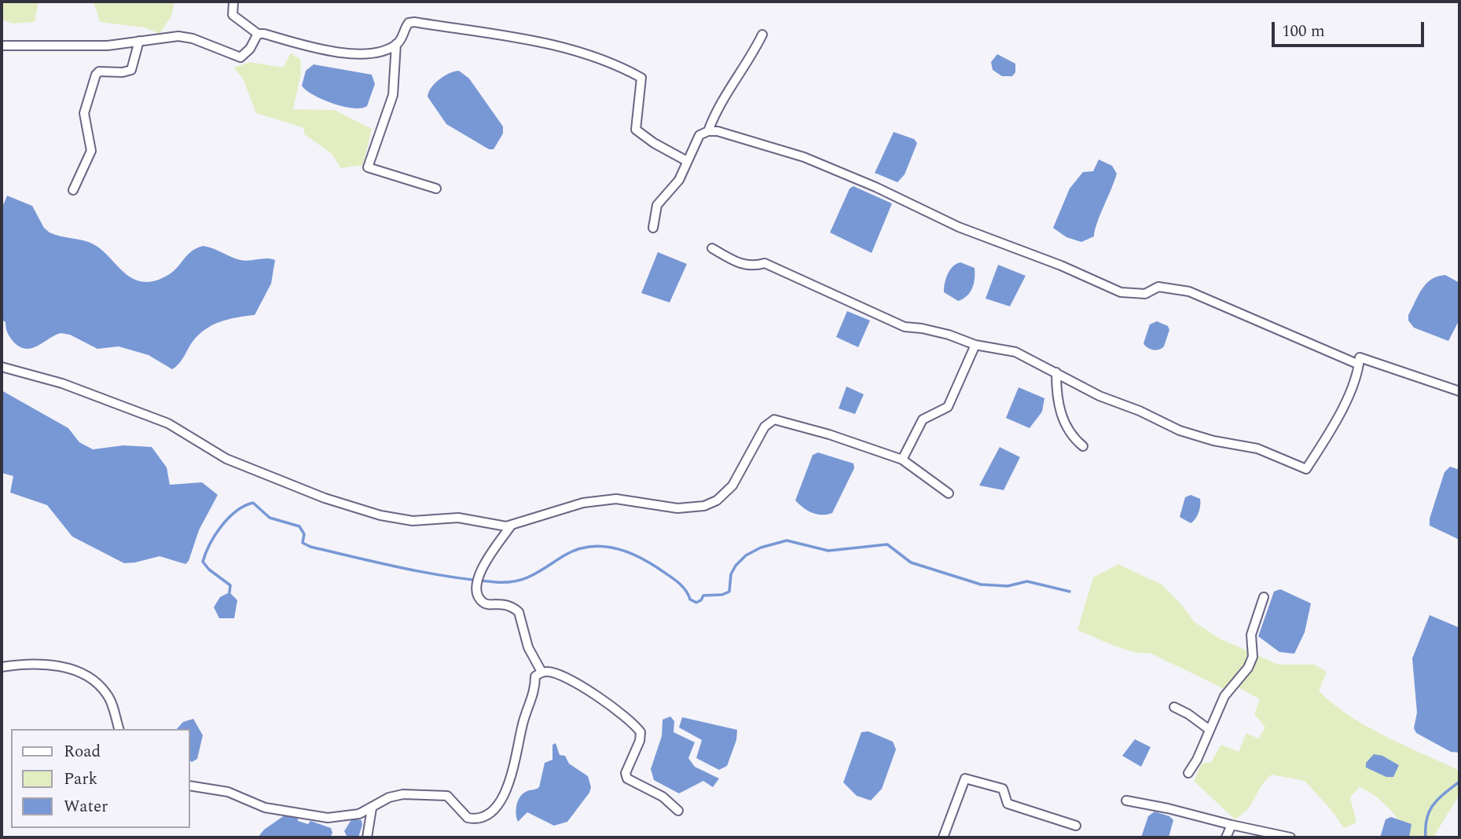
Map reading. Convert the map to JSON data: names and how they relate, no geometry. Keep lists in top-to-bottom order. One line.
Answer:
{"legend":["Road","Park","Water"],"scale_bar":"100 m"}
